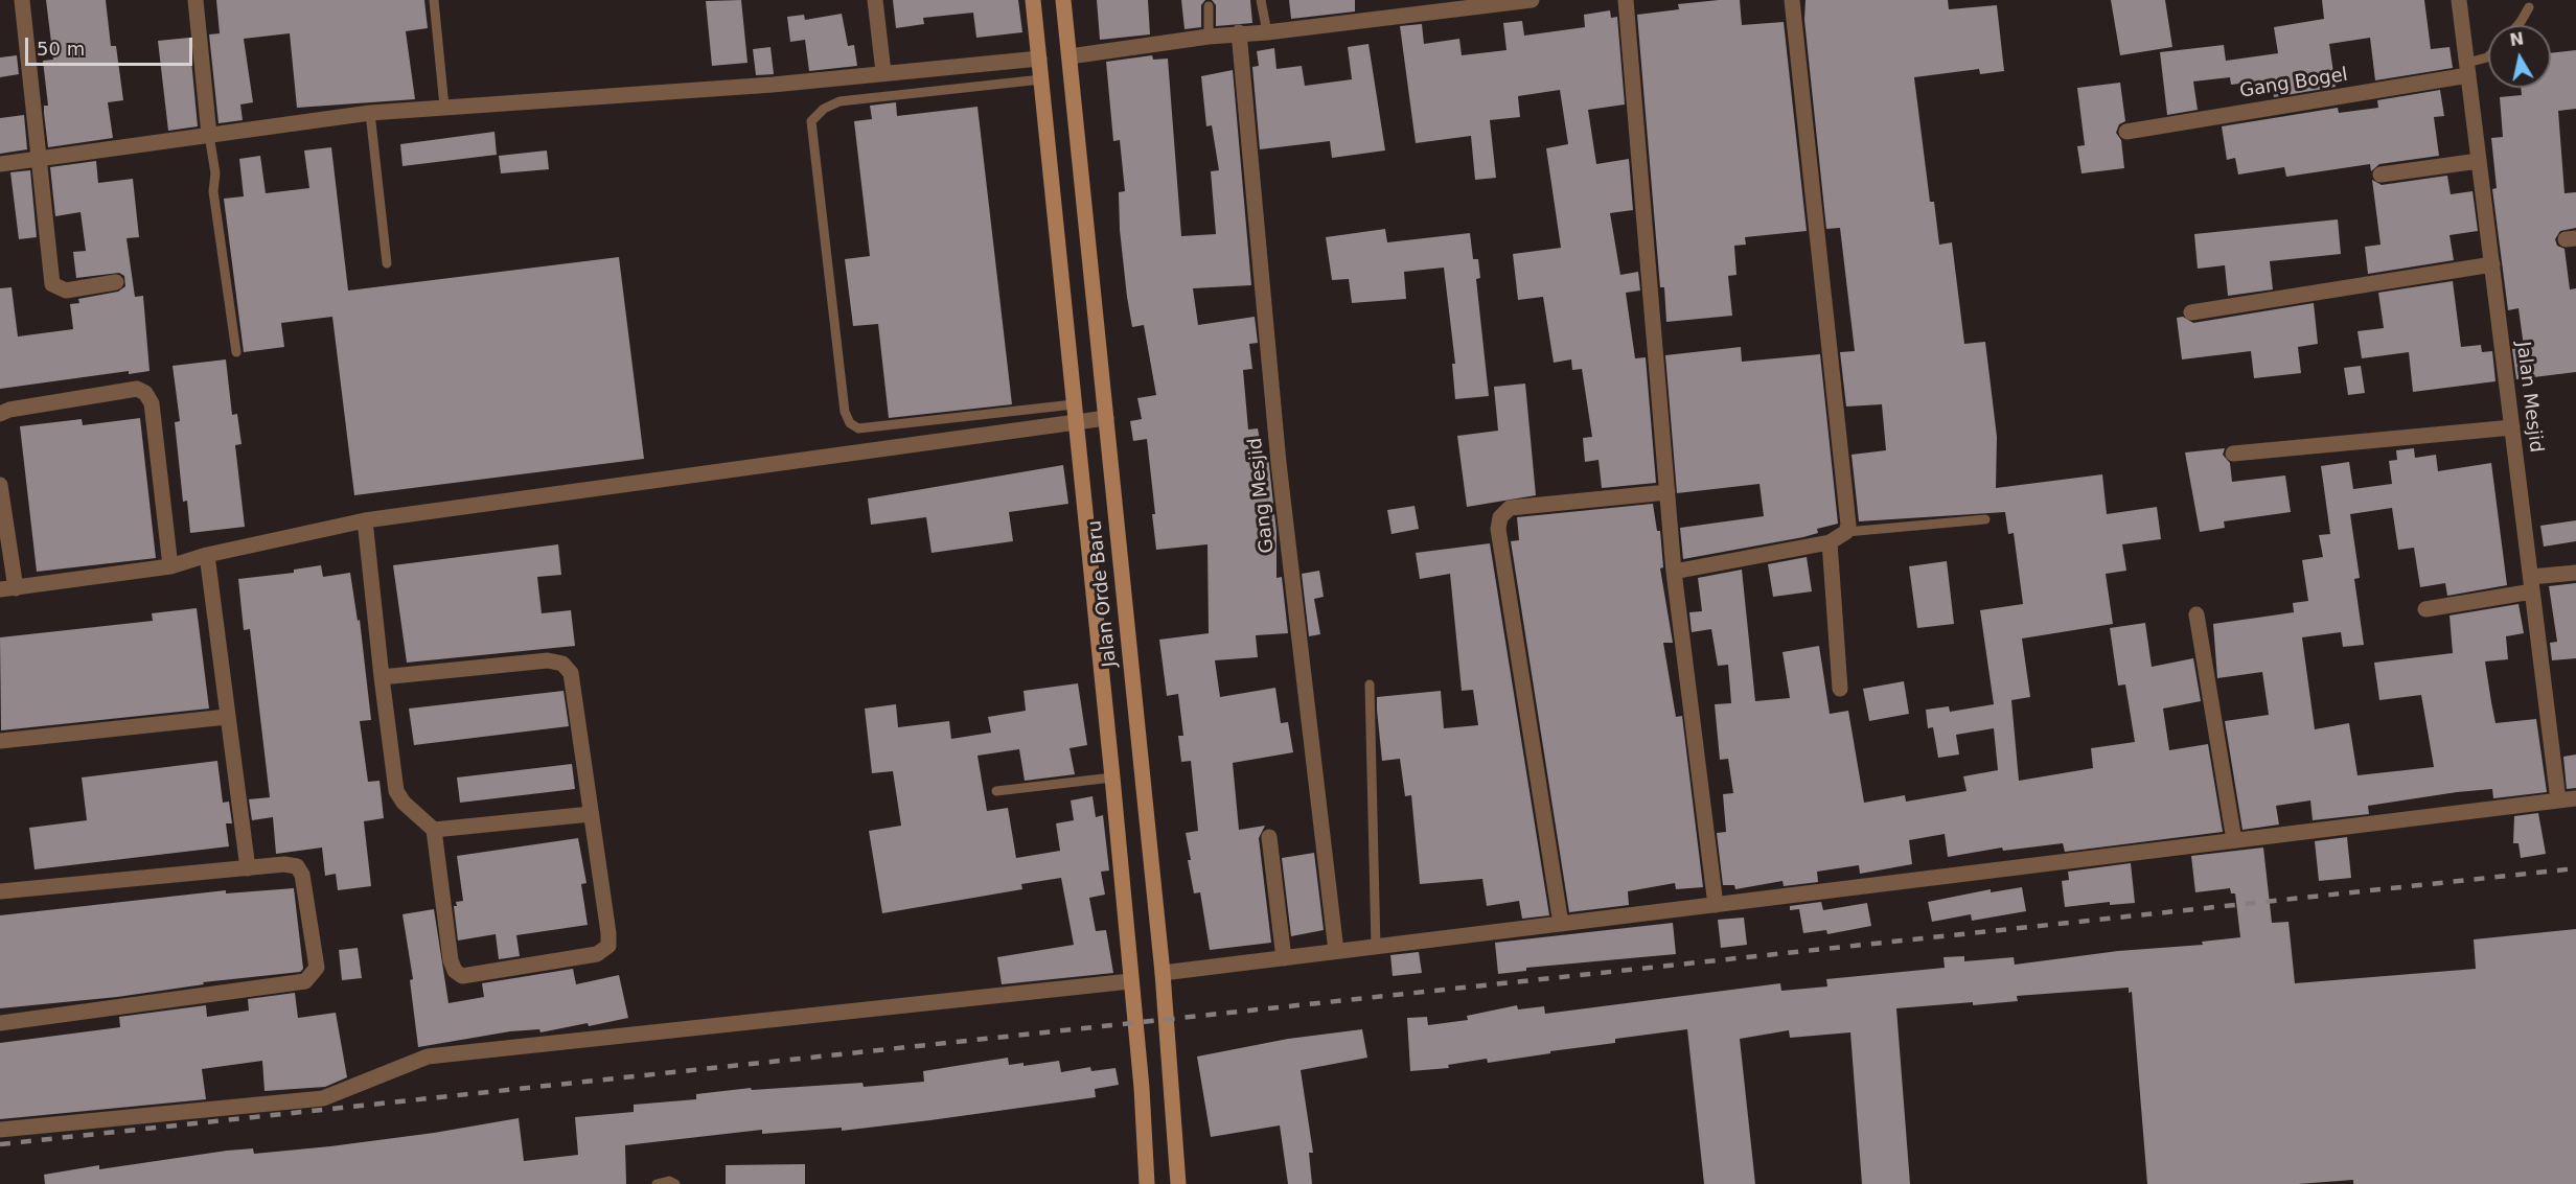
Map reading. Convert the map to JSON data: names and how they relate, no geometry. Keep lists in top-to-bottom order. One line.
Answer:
{"streets":{"main road":["Jalan Orde Baru"],"street":["Gang Bogel","Jalan Mesjid","Gang Mesjid"]},"crossings":[["Gang Bogel","Jalan Mesjid"]],"scale_bar":"50 m","north":"top"}
